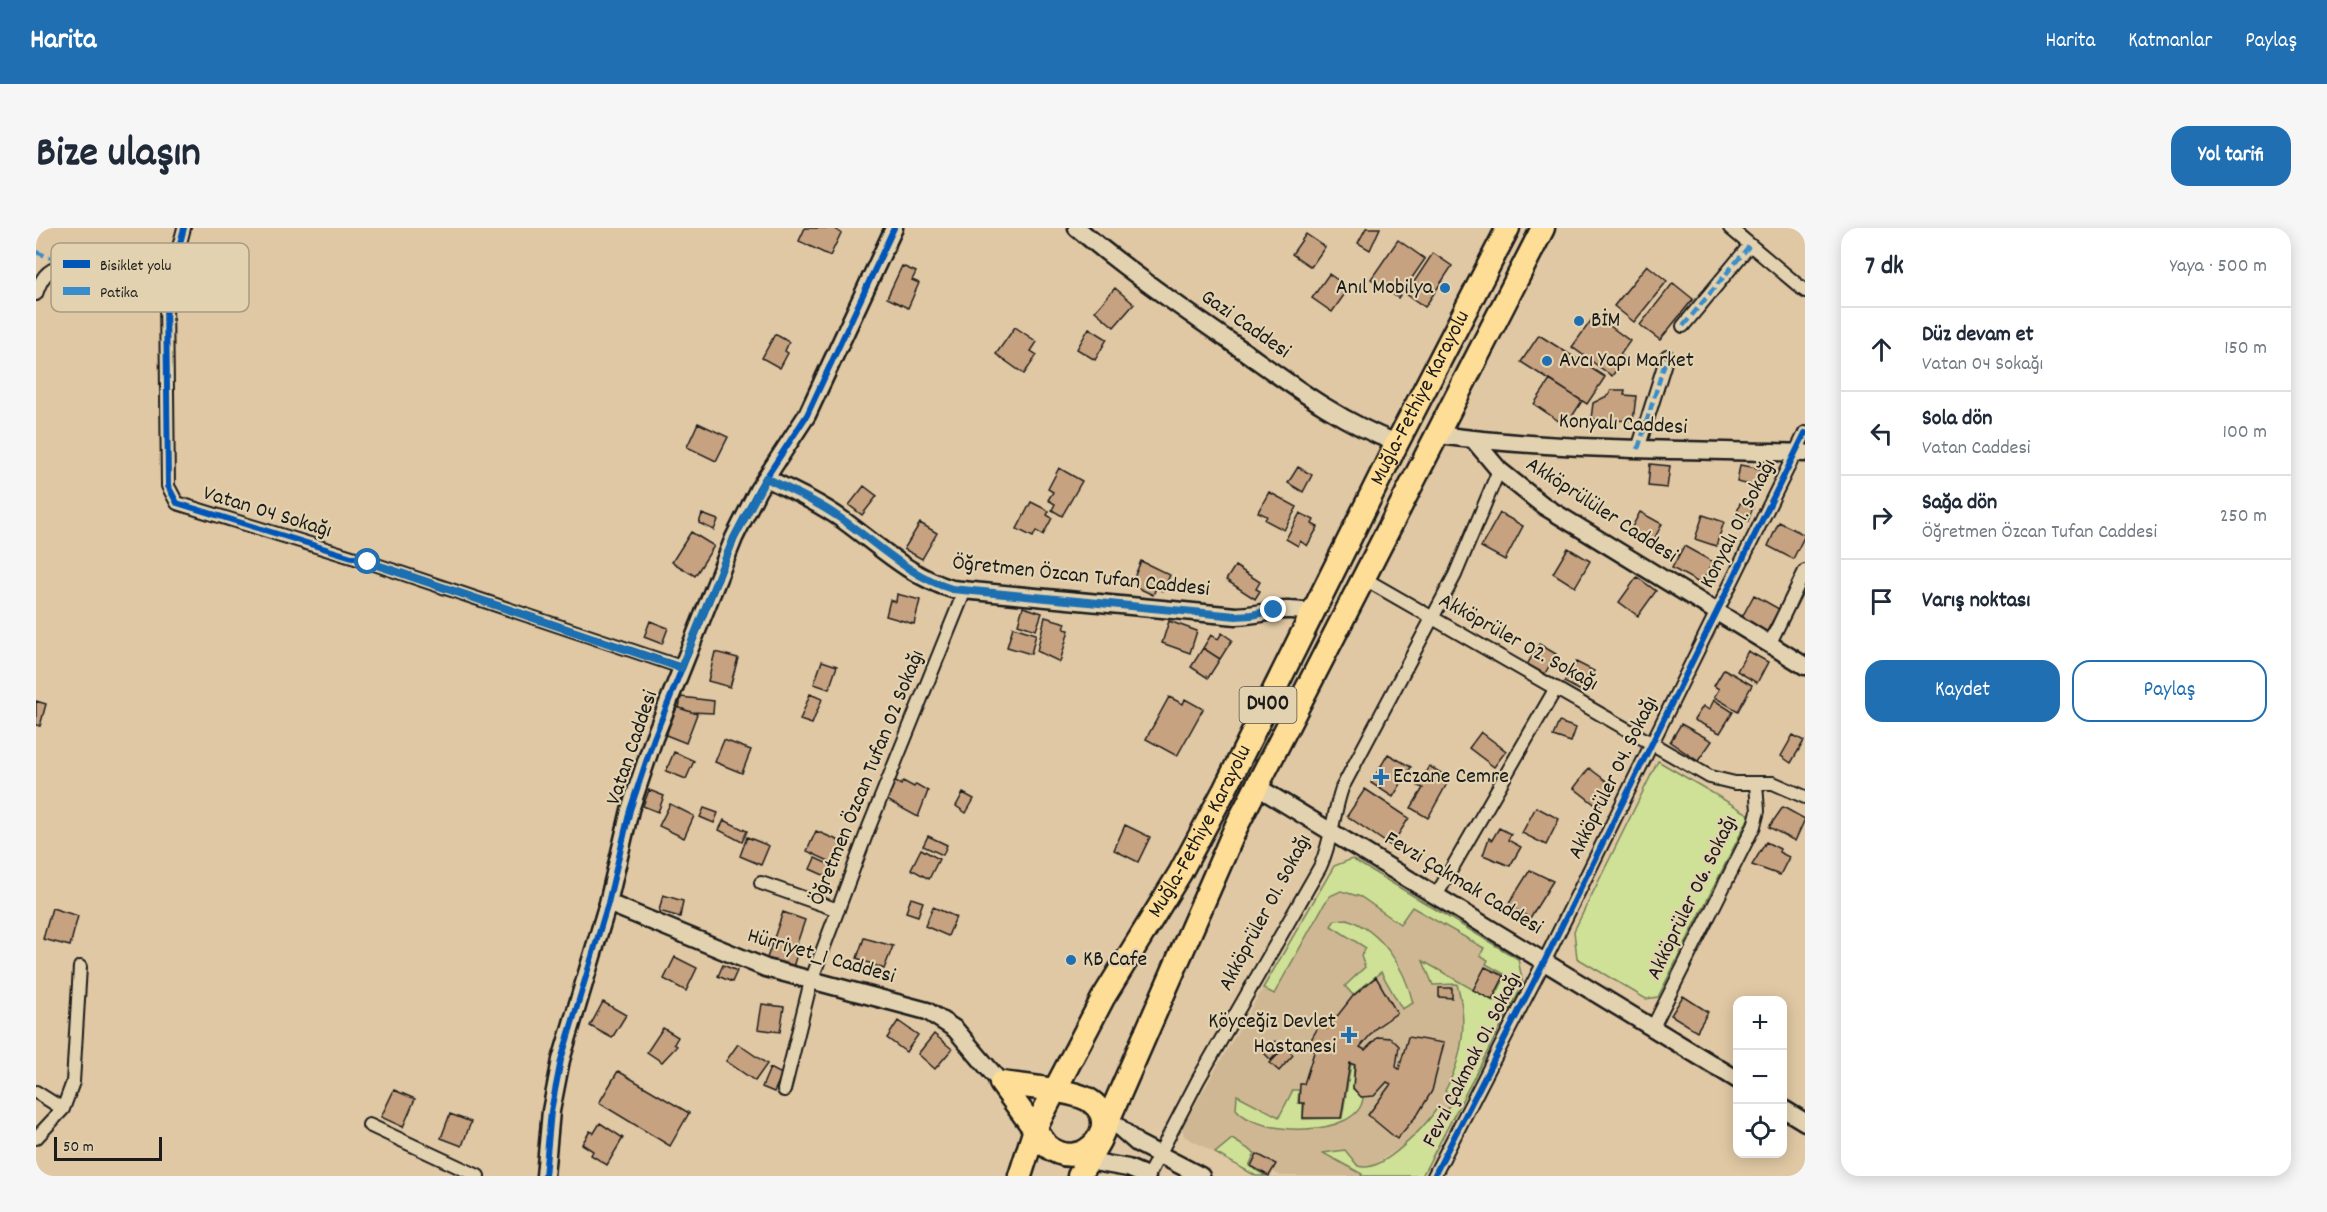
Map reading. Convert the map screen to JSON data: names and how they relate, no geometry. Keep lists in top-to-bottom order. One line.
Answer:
{"streets":{"highway":["Muğla-Fethiye Karayolu","D400"],"street":["Gazi Caddesi","Konyalı Caddesi","Akköprülüler Caddesi","Vatan 04 Sokağı","Konyalı 01. Sokağı","Öğretmen Özcan Tufan Caddesi","Akköprüler 02. Sokağı","Vatan Caddesi","Öğretmen Özcan Tufan 02 Sokağı","Akköprüler 04. Sokağı","Fevzi Çakmak Caddesi","Akköprüler 06. Sokağı","Akköprüler 01. Sokağı","Hürriyet_1 Caddesi","Fevzi Çakmak 01. Sokağı"]},"crossings":[["Gazi Caddesi","Muğla-Fethiye Karayolu"],["Muğla-Fethiye Karayolu","Konyalı Caddesi"],["Muğla-Fethiye Karayolu","Öğretmen Özcan Tufan Caddesi"],["Muğla-Fethiye Karayolu","Akköprüler 02. Sokağı"],["Muğla-Fethiye Karayolu","Fevzi Çakmak Caddesi"],["Konyalı Caddesi","Akköprülüler Caddesi"],["Konyalı Caddesi","Konyalı 01. Sokağı"],["Akköprülüler Caddesi","Konyalı 01. Sokağı"],["Akköprülüler Caddesi","Akköprüler 04. Sokağı"],["Akköprülüler Caddesi","Akköprüler 01. Sokağı"],["Vatan 04 Sokağı","Vatan Caddesi"],["Konyalı 01. Sokağı","Akköprüler 04. Sokağı"],["Öğretmen Özcan Tufan Caddesi","Vatan Caddesi"],["Öğretmen Özcan Tufan Caddesi","Öğretmen Özcan Tufan 02 Sokağı"],["Akköprüler 02. Sokağı","Akköprüler 04. Sokağı"],["Akköprüler 02. Sokağı","Akköprüler 06. Sokağı"],["Akköprüler 02. Sokağı","Akköprüler 01. Sokağı"],["Vatan Caddesi","Hürriyet_1 Caddesi"],["Öğretmen Özcan Tufan 02 Sokağı","Hürriyet_1 Caddesi"],["Akköprüler 04. Sokağı","Fevzi Çakmak Caddesi"],["Akköprüler 04. Sokağı","Fevzi Çakmak 01. Sokağı"],["Fevzi Çakmak Caddesi","Akköprüler 06. Sokağı"],["Fevzi Çakmak Caddesi","Akköprüler 01. Sokağı"],["Fevzi Çakmak Caddesi","Fevzi Çakmak 01. Sokağı"]],"places":{"other":["Anıl Mobilya","BİM","Avcı Yapı Market","KB Cafe"],"health":["Eczane Cemre","Köyceğiz Devlet Hastanesi"]},"legend":["Bisiklet yolu","Patika"],"scale_bar":"50 m","page":{"header":"Harita","nav":["Harita","Katmanlar","Paylaş"],"title":"Bize ulaşın","buttons":["Yol tarifi",["Kaydet","Paylaş"]],"heading":["7 dk","Yaya · 500 m"],"list":[["Düz devam et","Vatan 04 Sokağı","150 m"],["Sola dön","Vatan Caddesi","100 m"],["Sağa dön","Öğretmen Özcan Tufan Caddesi","250 m"],"Varış noktası"],"map_buttons":["+","−"],"scale":"50 m"}}
